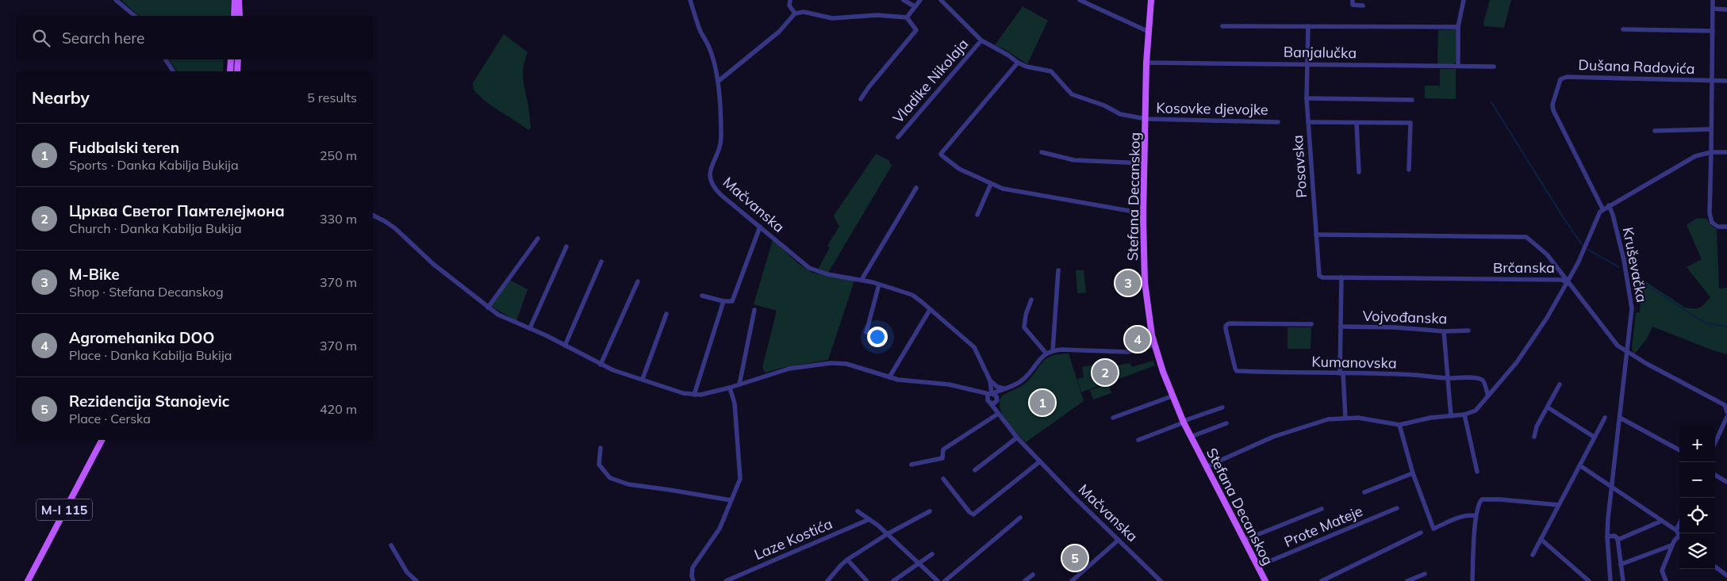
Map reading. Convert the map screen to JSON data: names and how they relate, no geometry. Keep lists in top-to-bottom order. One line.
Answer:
{"streets":{"main road":["Stefana Decanskog","M-I 115"],"street":["Banjalučka","Dušana Radovića","Vladike Nikolaja","Kosovke djevojke","Posavska","Mačvanska","Kruševačka","Brčanska","Vojvođanska","Kumanovska","Prote Mateje","Laze Kostića"]},"crossings":[["Banjalučka","Stefana Decanskog"],["Vladike Nikolaja","Kosovke djevojke"],["Vladike Nikolaja","Stefana Decanskog"],["Kosovke djevojke","Stefana Decanskog"],["Posavska","Brčanska"],["Stefana Decanskog","Prote Mateje"]],"page":{"search":"Search here","heading":["Nearby","5 results"],"list":[{"mark":"1","name":"Fudbalski teren","note":"Sports · Danka Kabilja Bukija","value":"250 m"},{"mark":"2","name":"Црква Светог Памтелејмона","note":"Church · Danka Kabilja Bukija","value":"330 m"},{"mark":"3","name":"M-Bike","note":"Shop · Stefana Decanskog","value":"370 m"},{"mark":"4","name":"Agromehanika DOO","note":"Place · Danka Kabilja Bukija","value":"370 m"},{"mark":"5","name":"Rezidencija Stanojevic","note":"Place · Cerska","value":"420 m"}],"pins":["3","4","2","1","5"],"map_buttons":["+","−"]}}
